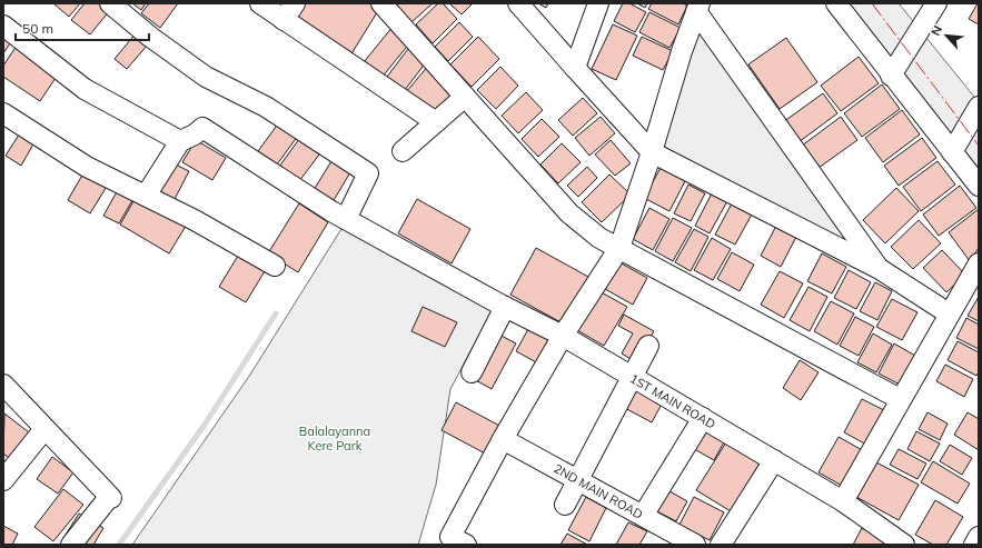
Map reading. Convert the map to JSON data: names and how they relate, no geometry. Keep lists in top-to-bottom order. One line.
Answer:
{"streets":{"street":["1ST MAIN ROAD","2ND MAIN ROAD"]},"parks":["Balalayanna Kere Park"],"scale_bar":"50 m","north":"top left"}
